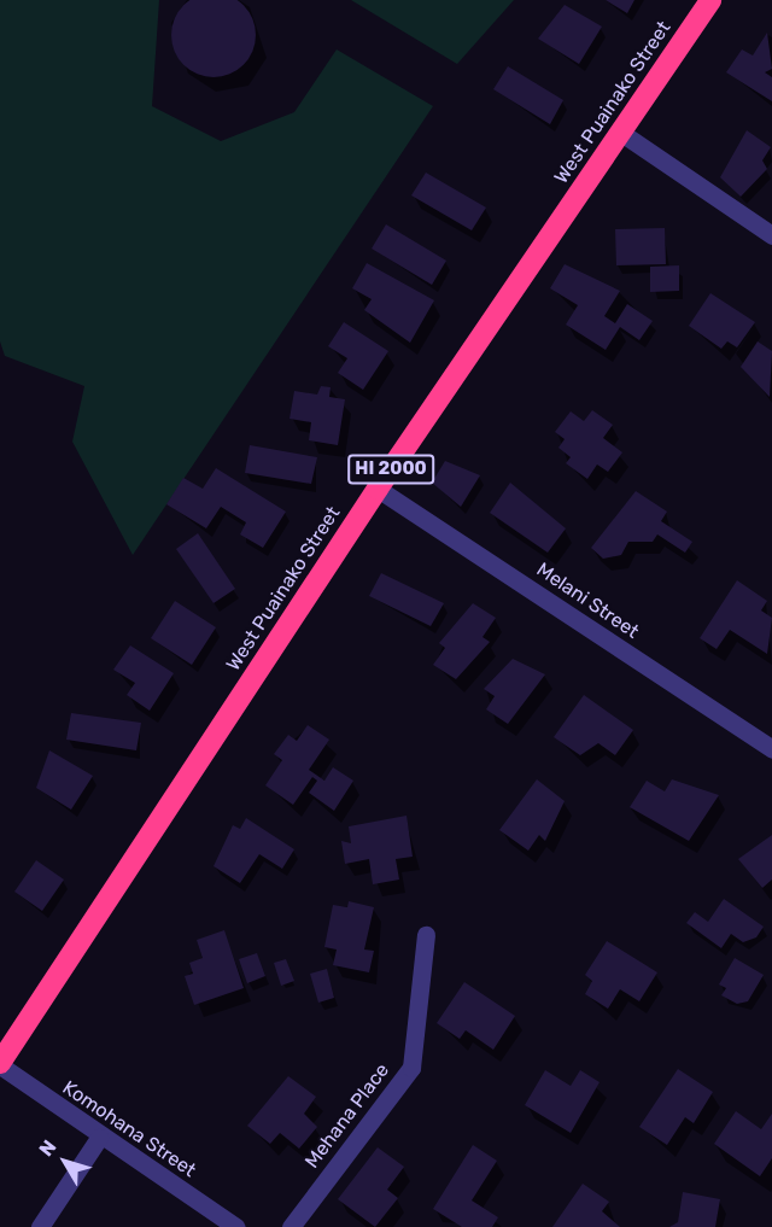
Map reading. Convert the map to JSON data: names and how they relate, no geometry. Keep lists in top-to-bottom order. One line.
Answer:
{"streets":{"highway":["West Puainako Street","HI 2000"],"street":["Melani Street","Mehana Place","Komohana Street"]},"crossings":[["West Puainako Street","Melani Street"],["West Puainako Street","Komohana Street"]],"north":"top left"}
